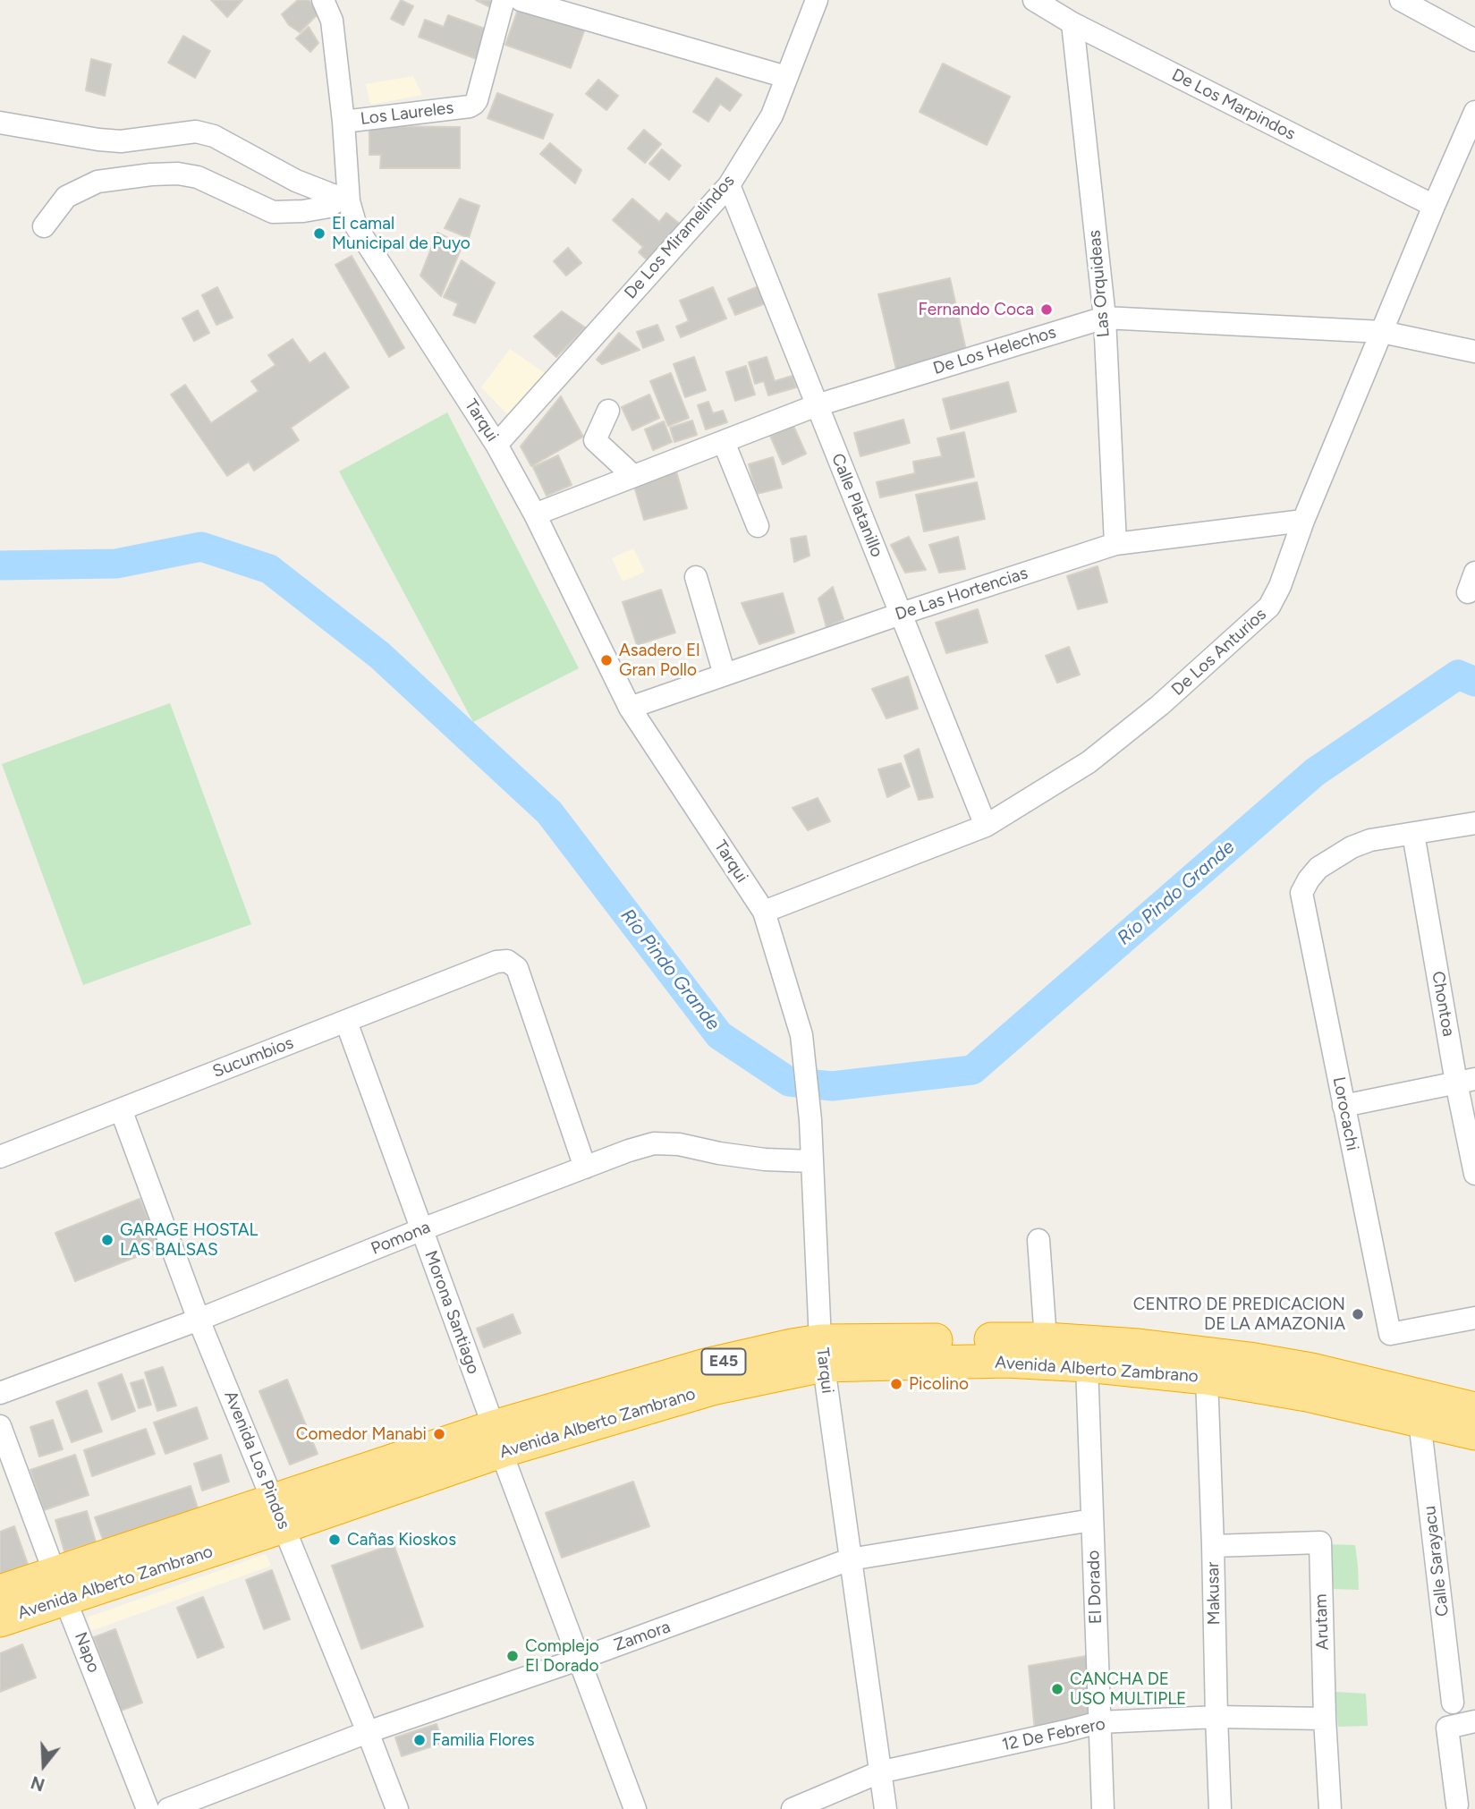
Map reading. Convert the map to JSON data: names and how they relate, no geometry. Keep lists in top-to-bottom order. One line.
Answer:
{"streets":{"highway":["E45","Avenida Alberto Zambrano"],"street":["De Los Marpindos","Los Laureles","De Los Miramelindos","Las Orquideas","De Los Helechos","Tarqui","Calle Platanillo","De Las Hortencias","De Los Anturios","Chontoa","Sucumbios","Lorocachi","Pomona","Morona Santiago","Avenida Los Pindos","Calle Sarayacu","El Dorado","Makusar","Arutam","Zamora","Napo","12 De Febrero"]},"crossings":[["De Los Marpindos","Las Orquideas"],["De Los Marpindos","De Los Anturios"],["Los Laureles","Tarqui"],["De Los Miramelindos","Tarqui"],["De Los Miramelindos","Calle Platanillo"],["Las Orquideas","De Los Helechos"],["Las Orquideas","De Las Hortencias"],["De Los Helechos","Tarqui"],["De Los Helechos","Calle Platanillo"],["De Los Helechos","De Los Anturios"],["Tarqui","De Las Hortencias"],["Tarqui","De Los Anturios"],["Tarqui","Pomona"],["Tarqui","Avenida Alberto Zambrano"],["Tarqui","Zamora"],["Tarqui","12 De Febrero"],["Calle Platanillo","De Las Hortencias"],["Calle Platanillo","De Los Anturios"],["De Las Hortencias","De Los Anturios"],["Chontoa","Lorocachi"],["Sucumbios","Pomona"],["Sucumbios","Morona Santiago"],["Sucumbios","Avenida Los Pindos"],["Pomona","Morona Santiago"],["Pomona","Avenida Los Pindos"],["Morona Santiago","Avenida Alberto Zambrano"],["Morona Santiago","Zamora"],["Avenida Alberto Zambrano","Avenida Los Pindos"],["Avenida Alberto Zambrano","Calle Sarayacu"],["Avenida Alberto Zambrano","El Dorado"],["Avenida Alberto Zambrano","Makusar"],["Avenida Alberto Zambrano","Napo"],["Avenida Los Pindos","Zamora"],["El Dorado","Zamora"],["El Dorado","12 De Febrero"],["Makusar","Arutam"],["Makusar","12 De Febrero"],["Arutam","12 De Febrero"]],"water":["Río Pindo Grande"],"places":["El camal Municipal de Puyo","Fernando Coca","Asadero El Gran Pollo","GARAGE HOSTAL LAS BALSAS","CENTRO DE PREDICACION DE LA AMAZONIA","Picolino","Comedor Manabi","Cañas Kioskos","Complejo El Dorado","CANCHA DE USO MULTIPLE","Familia Flores"],"north":"bottom"}
